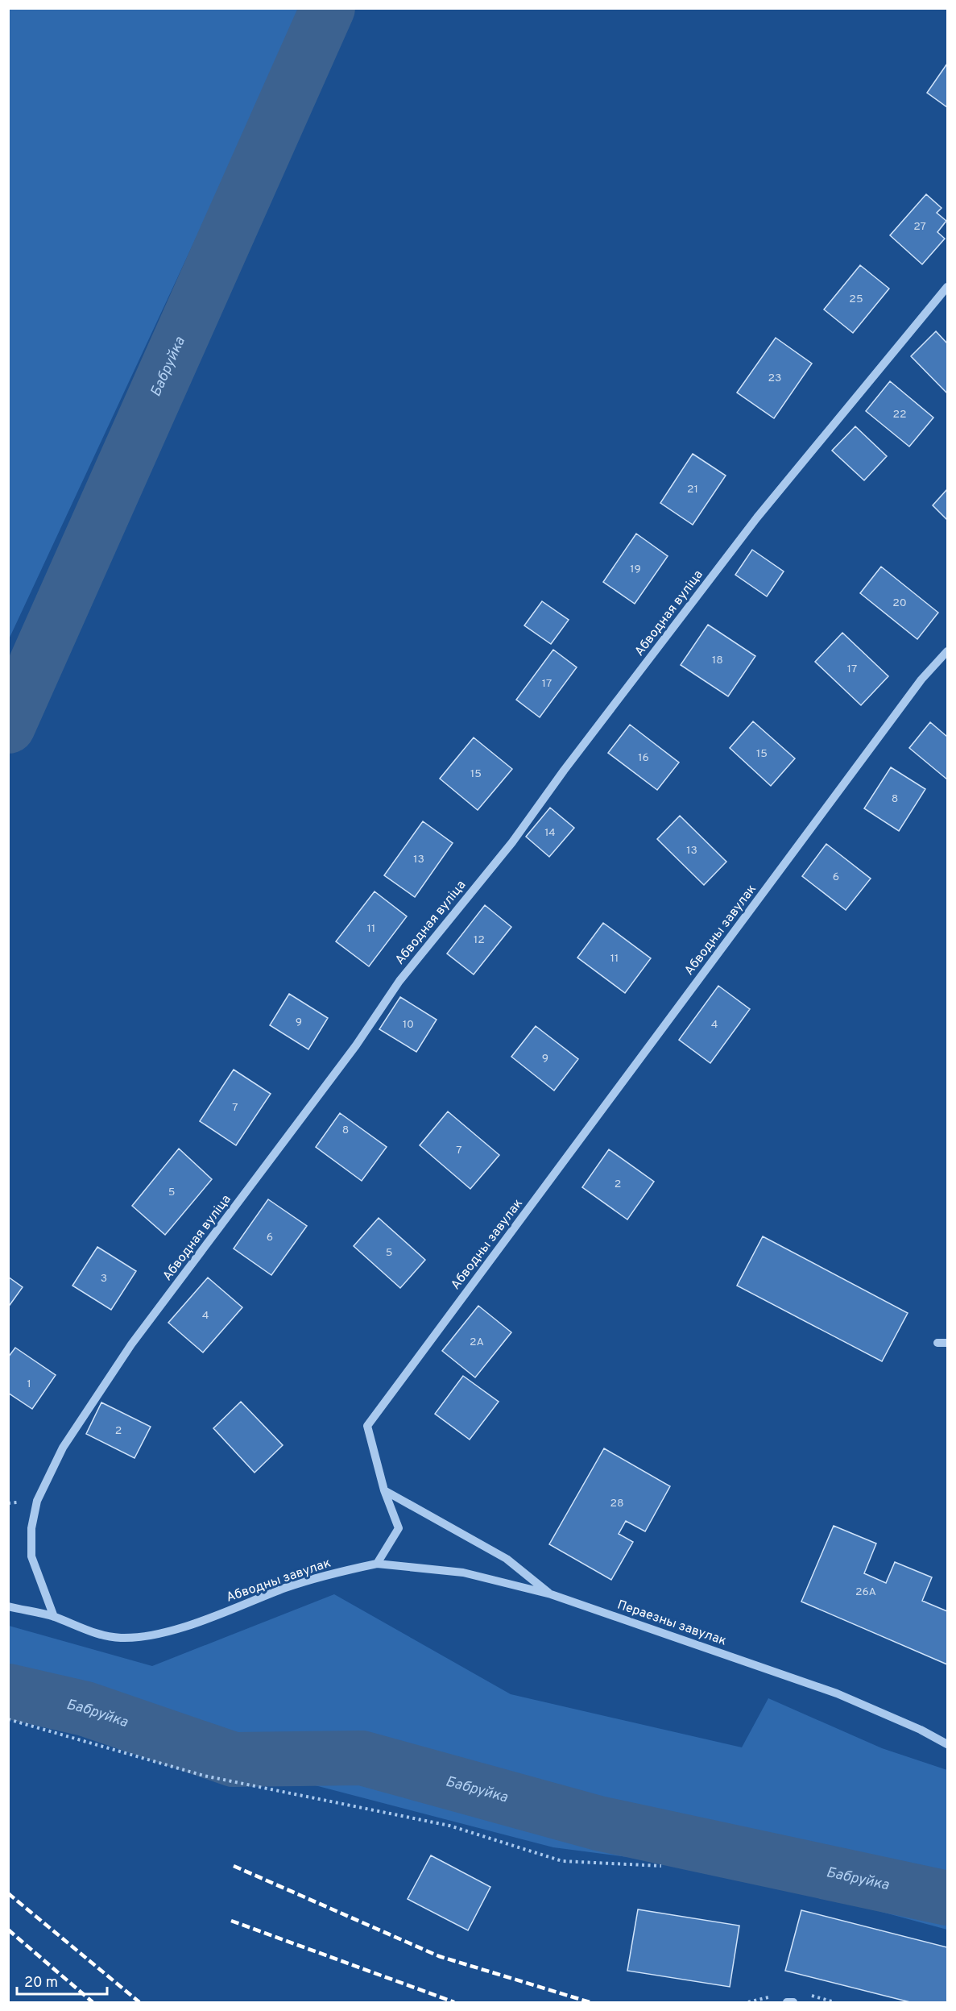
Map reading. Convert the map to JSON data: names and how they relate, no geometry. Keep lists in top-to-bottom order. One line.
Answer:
{"streets":{"street":["Абводная вуліца","Абводны завулак","Пераезны завулак"]},"crossings":[["Абводная вуліца","Абводны завулак"],["Абводны завулак","Пераезны завулак"]],"water":["Бабруйка"],"house_numbers":["27","25","23","22","21","19","20","18","17","17","15","16","15","8","14","13","13","6","11","12","11","9","10","4","9","7","8","7","2","5","6","5","3","4","2А","1","2","28","26А"],"scale_bar":"20 m"}
